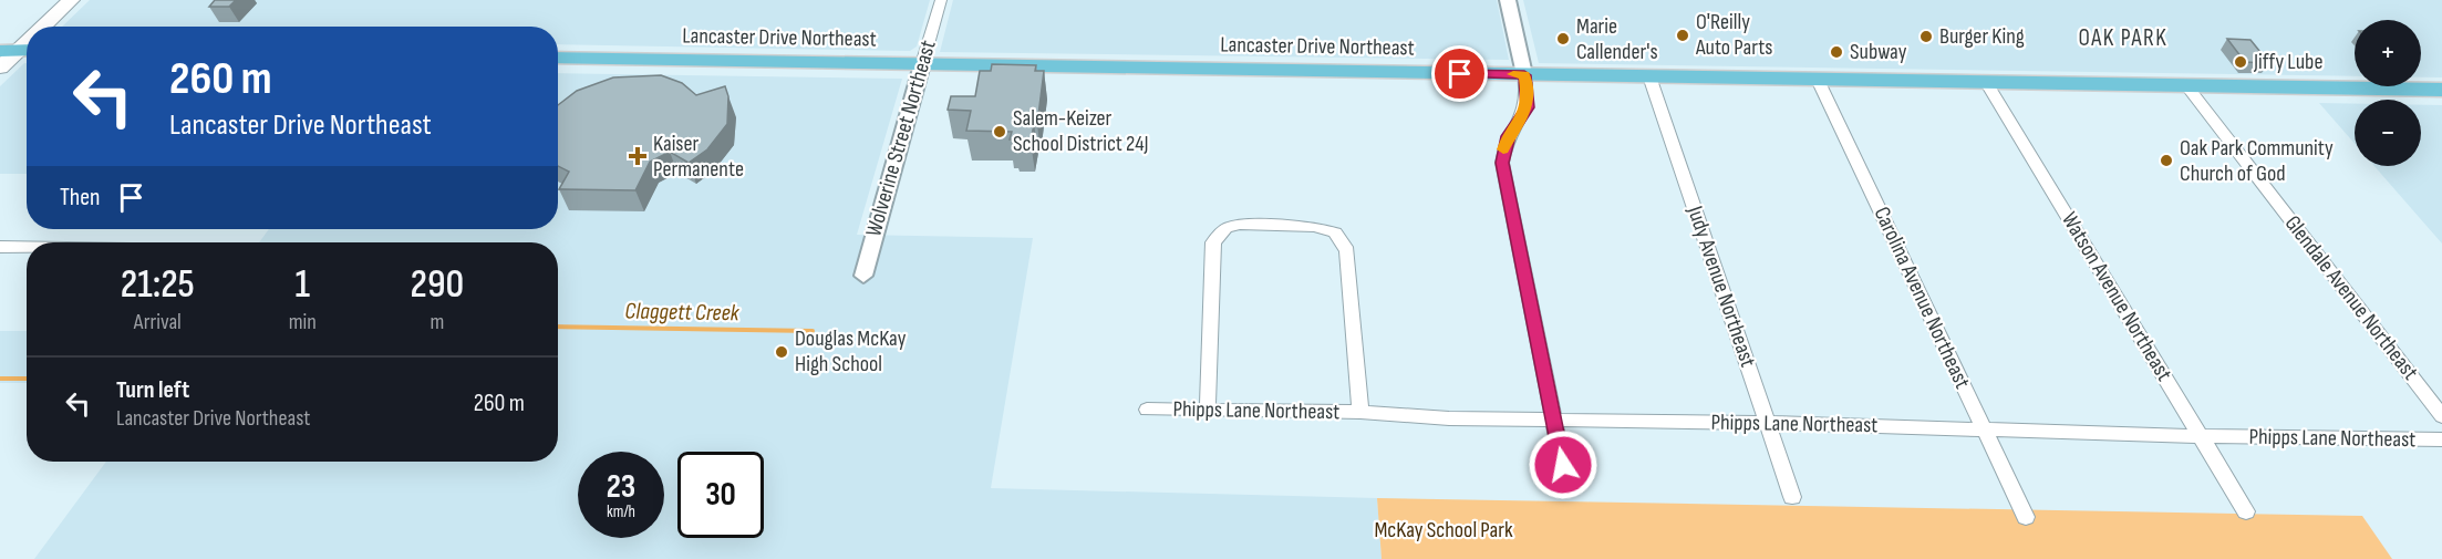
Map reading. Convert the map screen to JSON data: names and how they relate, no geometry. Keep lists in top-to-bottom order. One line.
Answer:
{"streets":{"main road":["Lancaster Drive Northeast"],"street":["Wolverine Street Northeast","Judy Avenue Northeast","Watson Avenue Northeast","Carolina Avenue Northeast","Glendale Avenue Northeast","Phipps Lane Northeast"]},"crossings":[["Lancaster Drive Northeast","Wolverine Street Northeast"],["Lancaster Drive Northeast","Judy Avenue Northeast"],["Lancaster Drive Northeast","Watson Avenue Northeast"],["Lancaster Drive Northeast","Carolina Avenue Northeast"],["Lancaster Drive Northeast","Glendale Avenue Northeast"],["Judy Avenue Northeast","Phipps Lane Northeast"],["Watson Avenue Northeast","Phipps Lane Northeast"],["Carolina Avenue Northeast","Phipps Lane Northeast"]],"districts":["OAK PARK"],"water":["Claggett Creek"],"parks":["McKay School Park"],"places":{"other":["O'Reilly Auto Parts","Burger King","Marie Callender's","Subway","Jiffy Lube","Salem-Keizer School District 24J","Oak Park Community Church of God","Douglas McKay High School"],"health":["Kaiser Permanente"]},"page":{"map_buttons":["+","−"],"turn":["260 m","Lancaster Drive Northeast"],"then":"Then","eta":["21:25","Arrival","1","min","290","m"],"list":[{"name":"Turn left","note":"Lancaster Drive Northeast","value":"260 m"}],"speed":"23 km/h","limit":"30"}}
